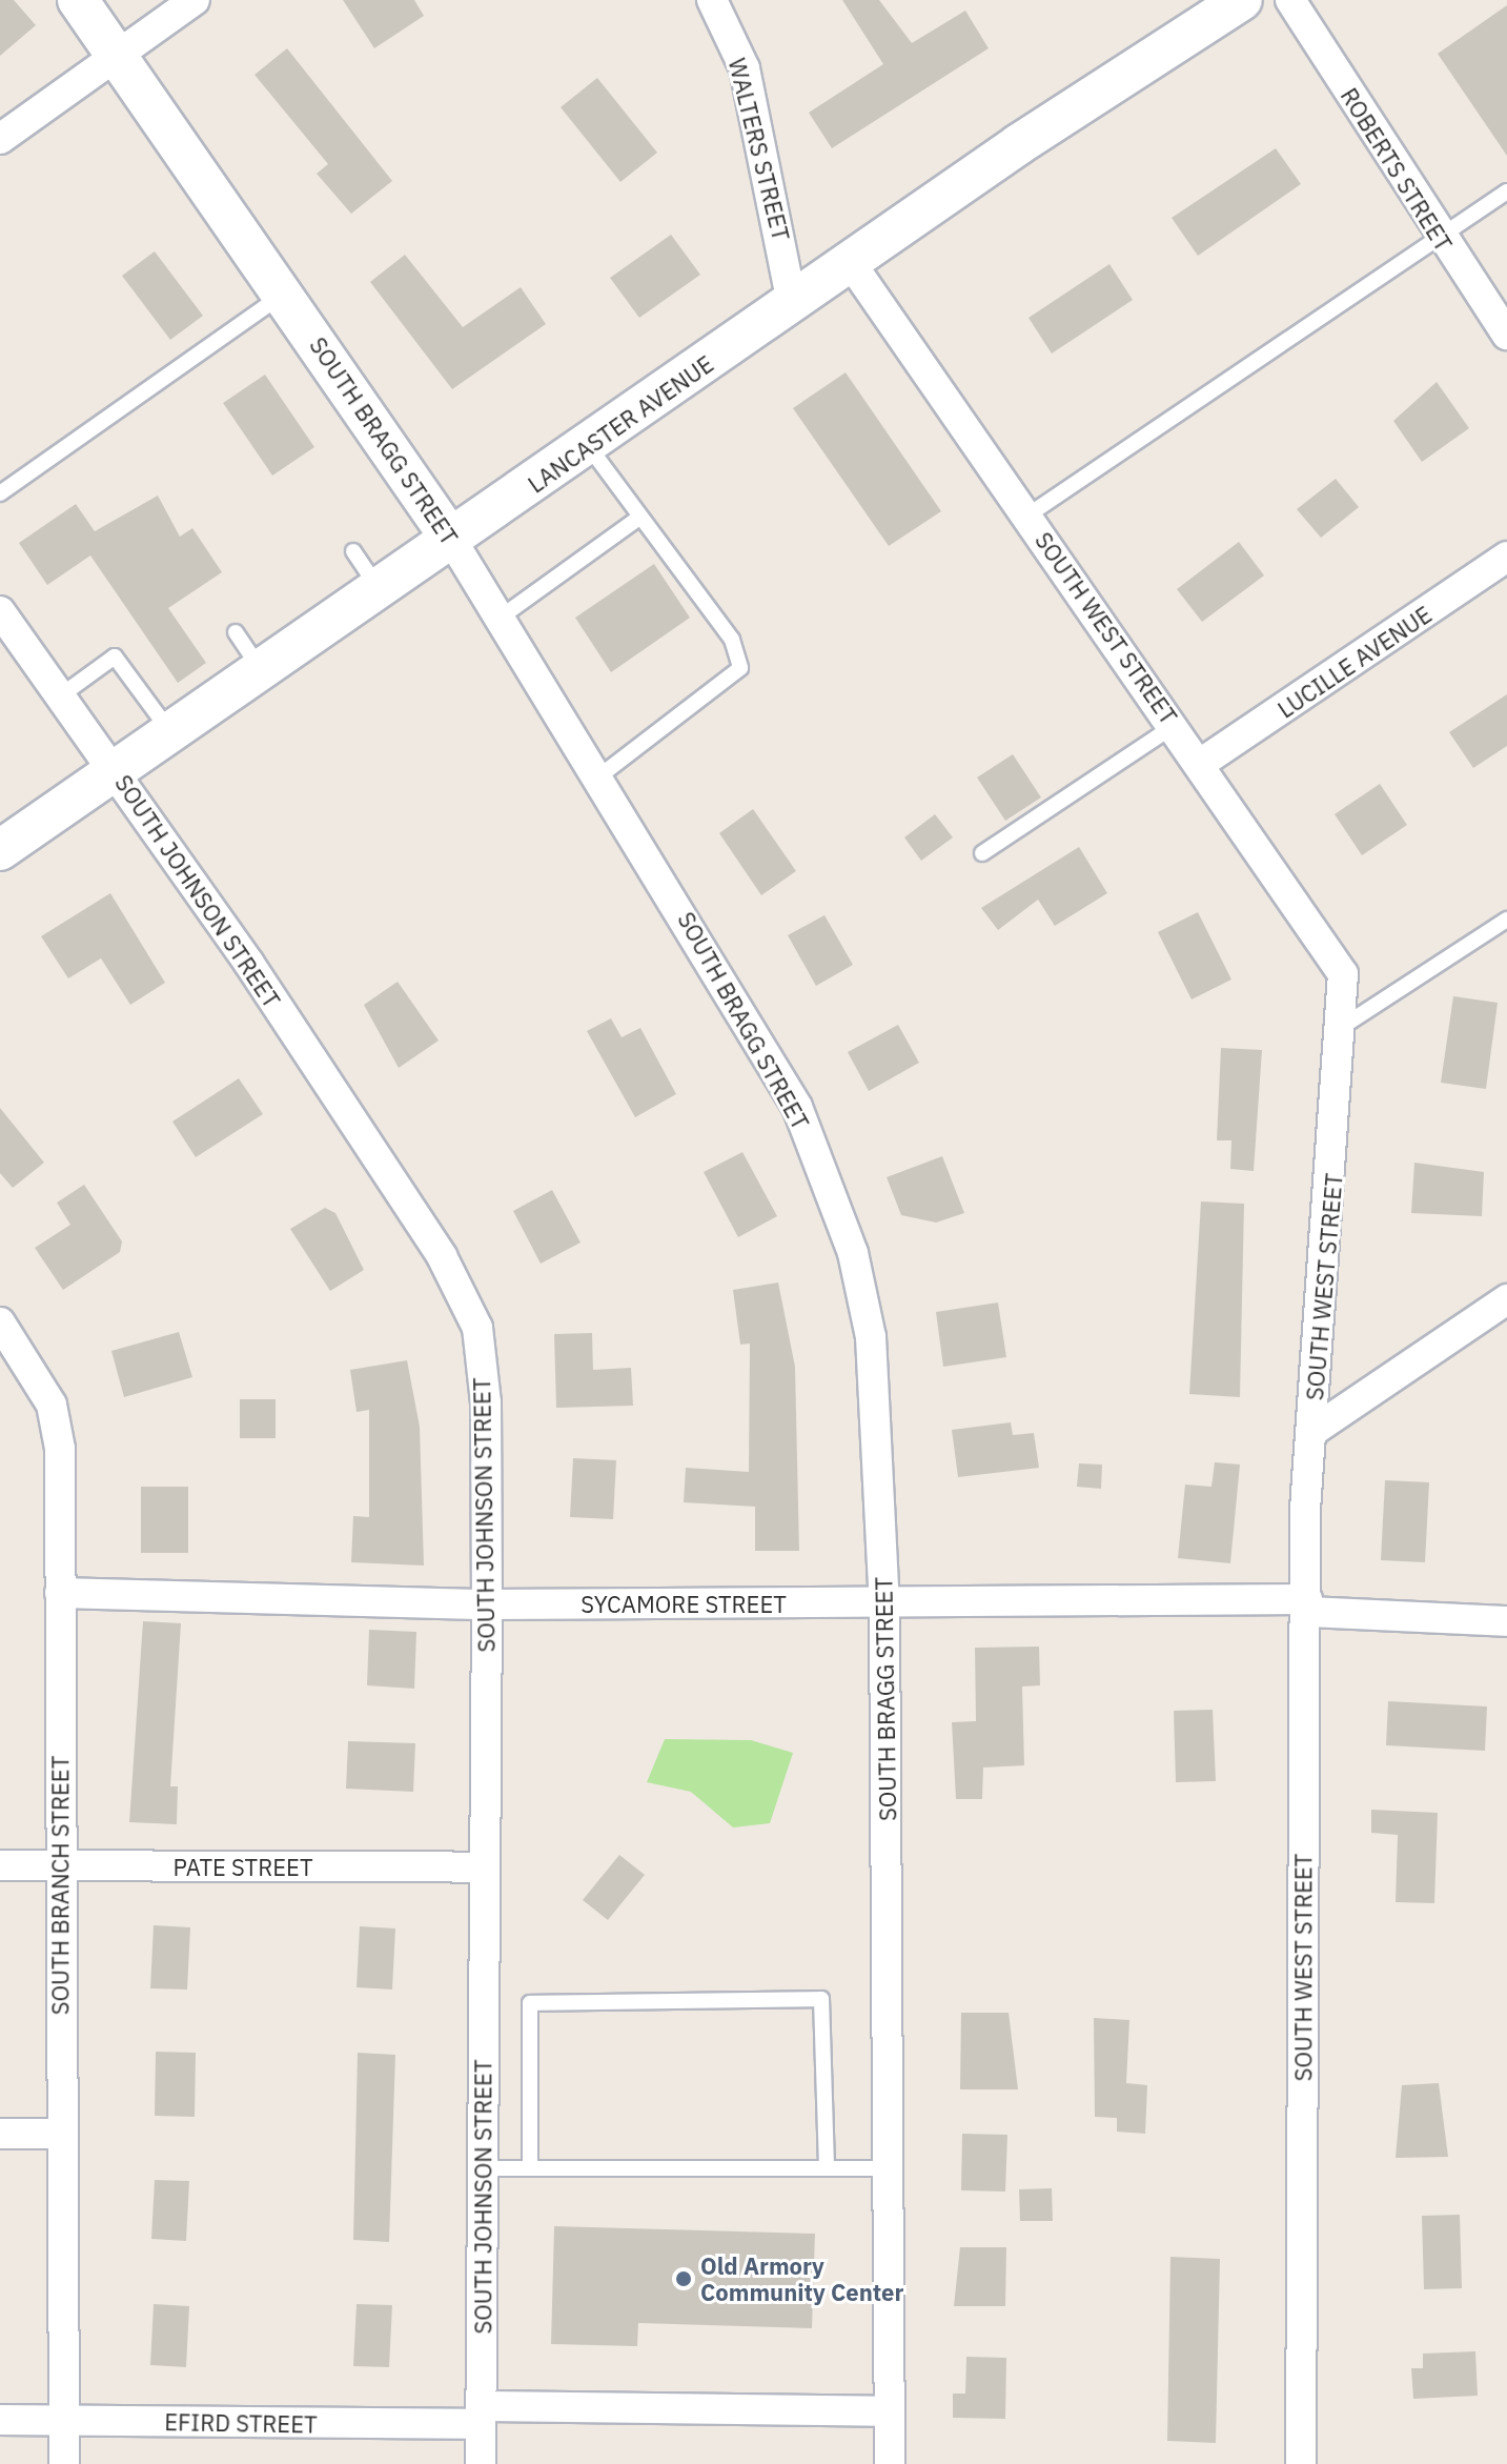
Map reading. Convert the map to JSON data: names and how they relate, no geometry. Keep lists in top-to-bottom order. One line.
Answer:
{"streets":{"main road":["LANCASTER AVENUE","SOUTH BRAGG STREET"],"street":["WALTERS STREET","ROBERTS STREET","SOUTH WEST STREET","LUCILLE AVENUE","SOUTH JOHNSON STREET","SYCAMORE STREET","PATE STREET","SOUTH BRANCH STREET","EFIRD STREET"]},"crossings":[["WALTERS STREET","LANCASTER AVENUE"],["LANCASTER AVENUE","SOUTH BRAGG STREET"],["LANCASTER AVENUE","SOUTH WEST STREET"],["LANCASTER AVENUE","SOUTH JOHNSON STREET"],["SOUTH BRAGG STREET","SYCAMORE STREET"],["SOUTH BRAGG STREET","EFIRD STREET"],["SOUTH WEST STREET","LUCILLE AVENUE"],["SOUTH WEST STREET","SYCAMORE STREET"],["SOUTH JOHNSON STREET","SYCAMORE STREET"],["SOUTH JOHNSON STREET","PATE STREET"],["SOUTH JOHNSON STREET","EFIRD STREET"],["SYCAMORE STREET","SOUTH BRANCH STREET"],["PATE STREET","SOUTH BRANCH STREET"],["SOUTH BRANCH STREET","EFIRD STREET"]],"places":["Old Armory Community Center"]}
